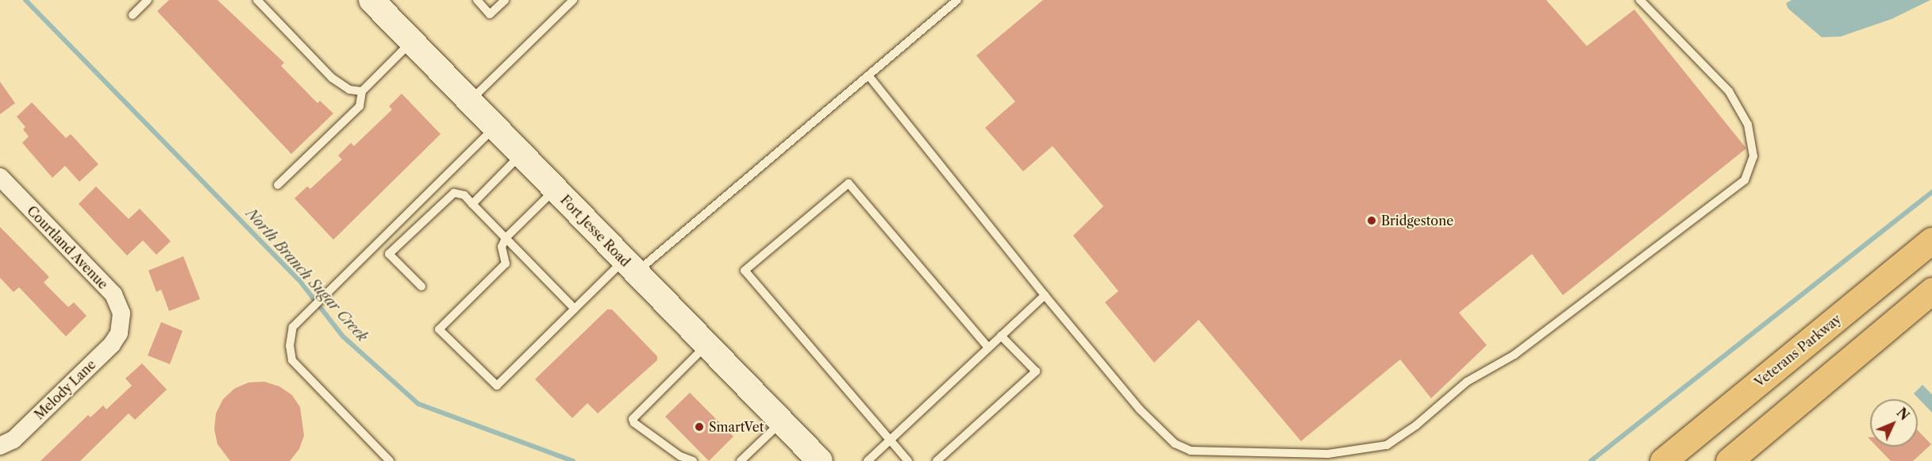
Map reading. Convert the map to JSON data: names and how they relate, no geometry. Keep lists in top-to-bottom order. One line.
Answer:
{"streets":{"highway":["Veterans Parkway"],"main road":["Fort Jesse Road"],"street":["Courtland Avenue","Melody Lane"]},"crossings":[["Courtland Avenue","Melody Lane"]],"water":["North Branch Sugar Creek"],"places":["Bridgestone","SmartVet"],"north":"top right"}
